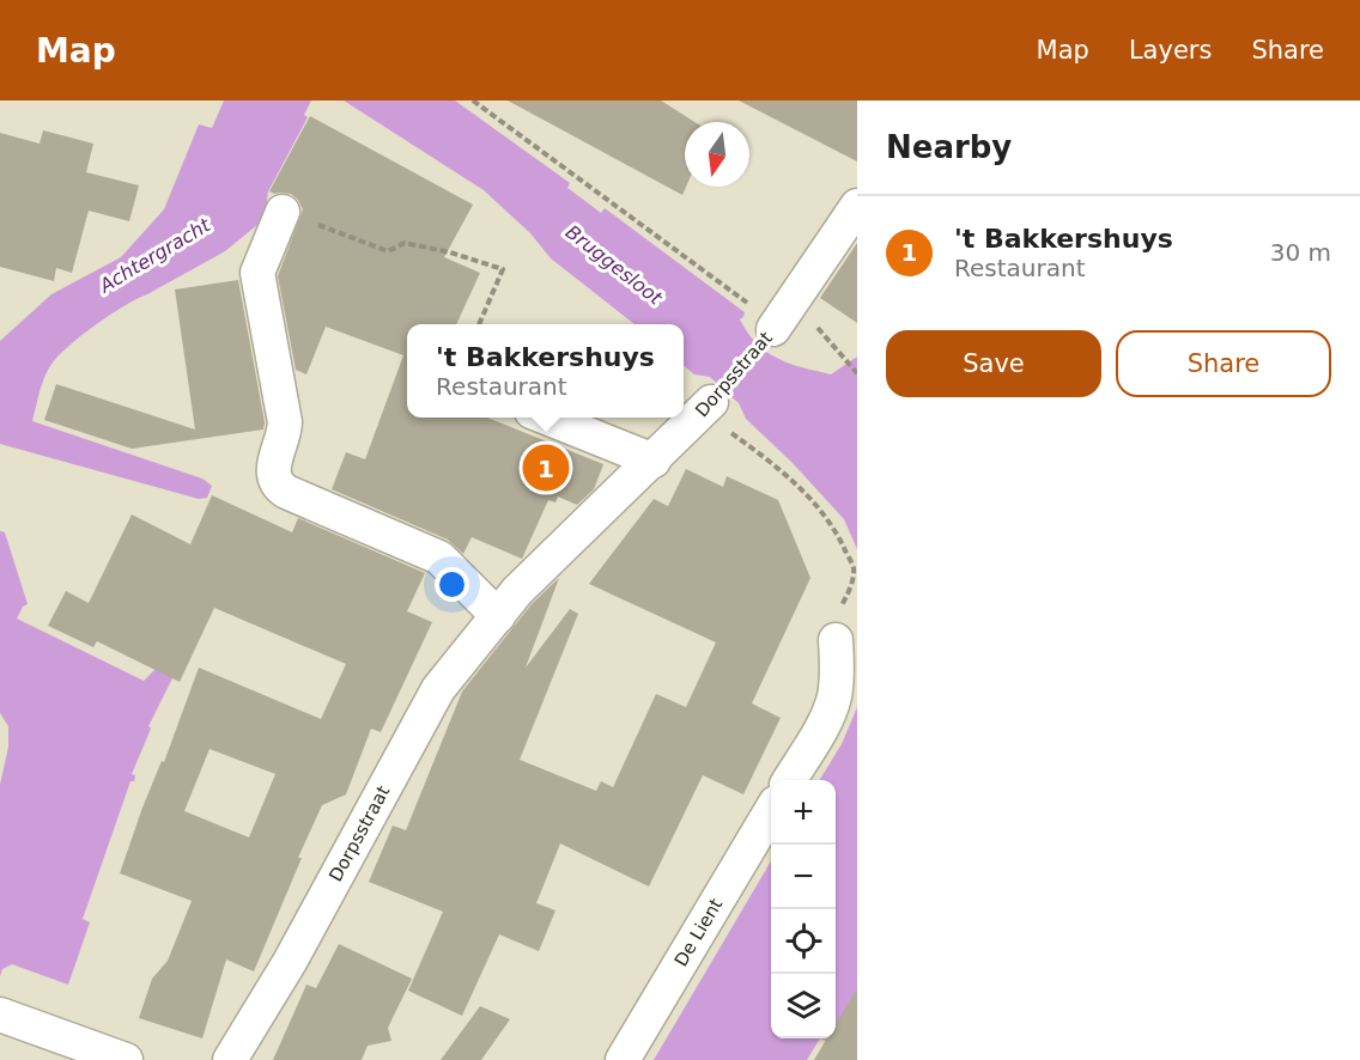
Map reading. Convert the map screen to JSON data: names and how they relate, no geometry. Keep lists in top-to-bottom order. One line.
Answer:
{"streets":{"street":["Dorpsstraat","De Lient"]},"water":["Achtergracht","Bruggesloot"],"north":"bottom","page":{"header":"Map","nav":["Map","Layers","Share"],"heading":"Nearby","list":[{"mark":"1","name":"'t Bakkershuys","note":"Restaurant","value":"30 m"}],"buttons":["Save","Share"],"popup":["'t Bakkershuys","Restaurant"],"pins":"1","map_buttons":["+","−"]}}
